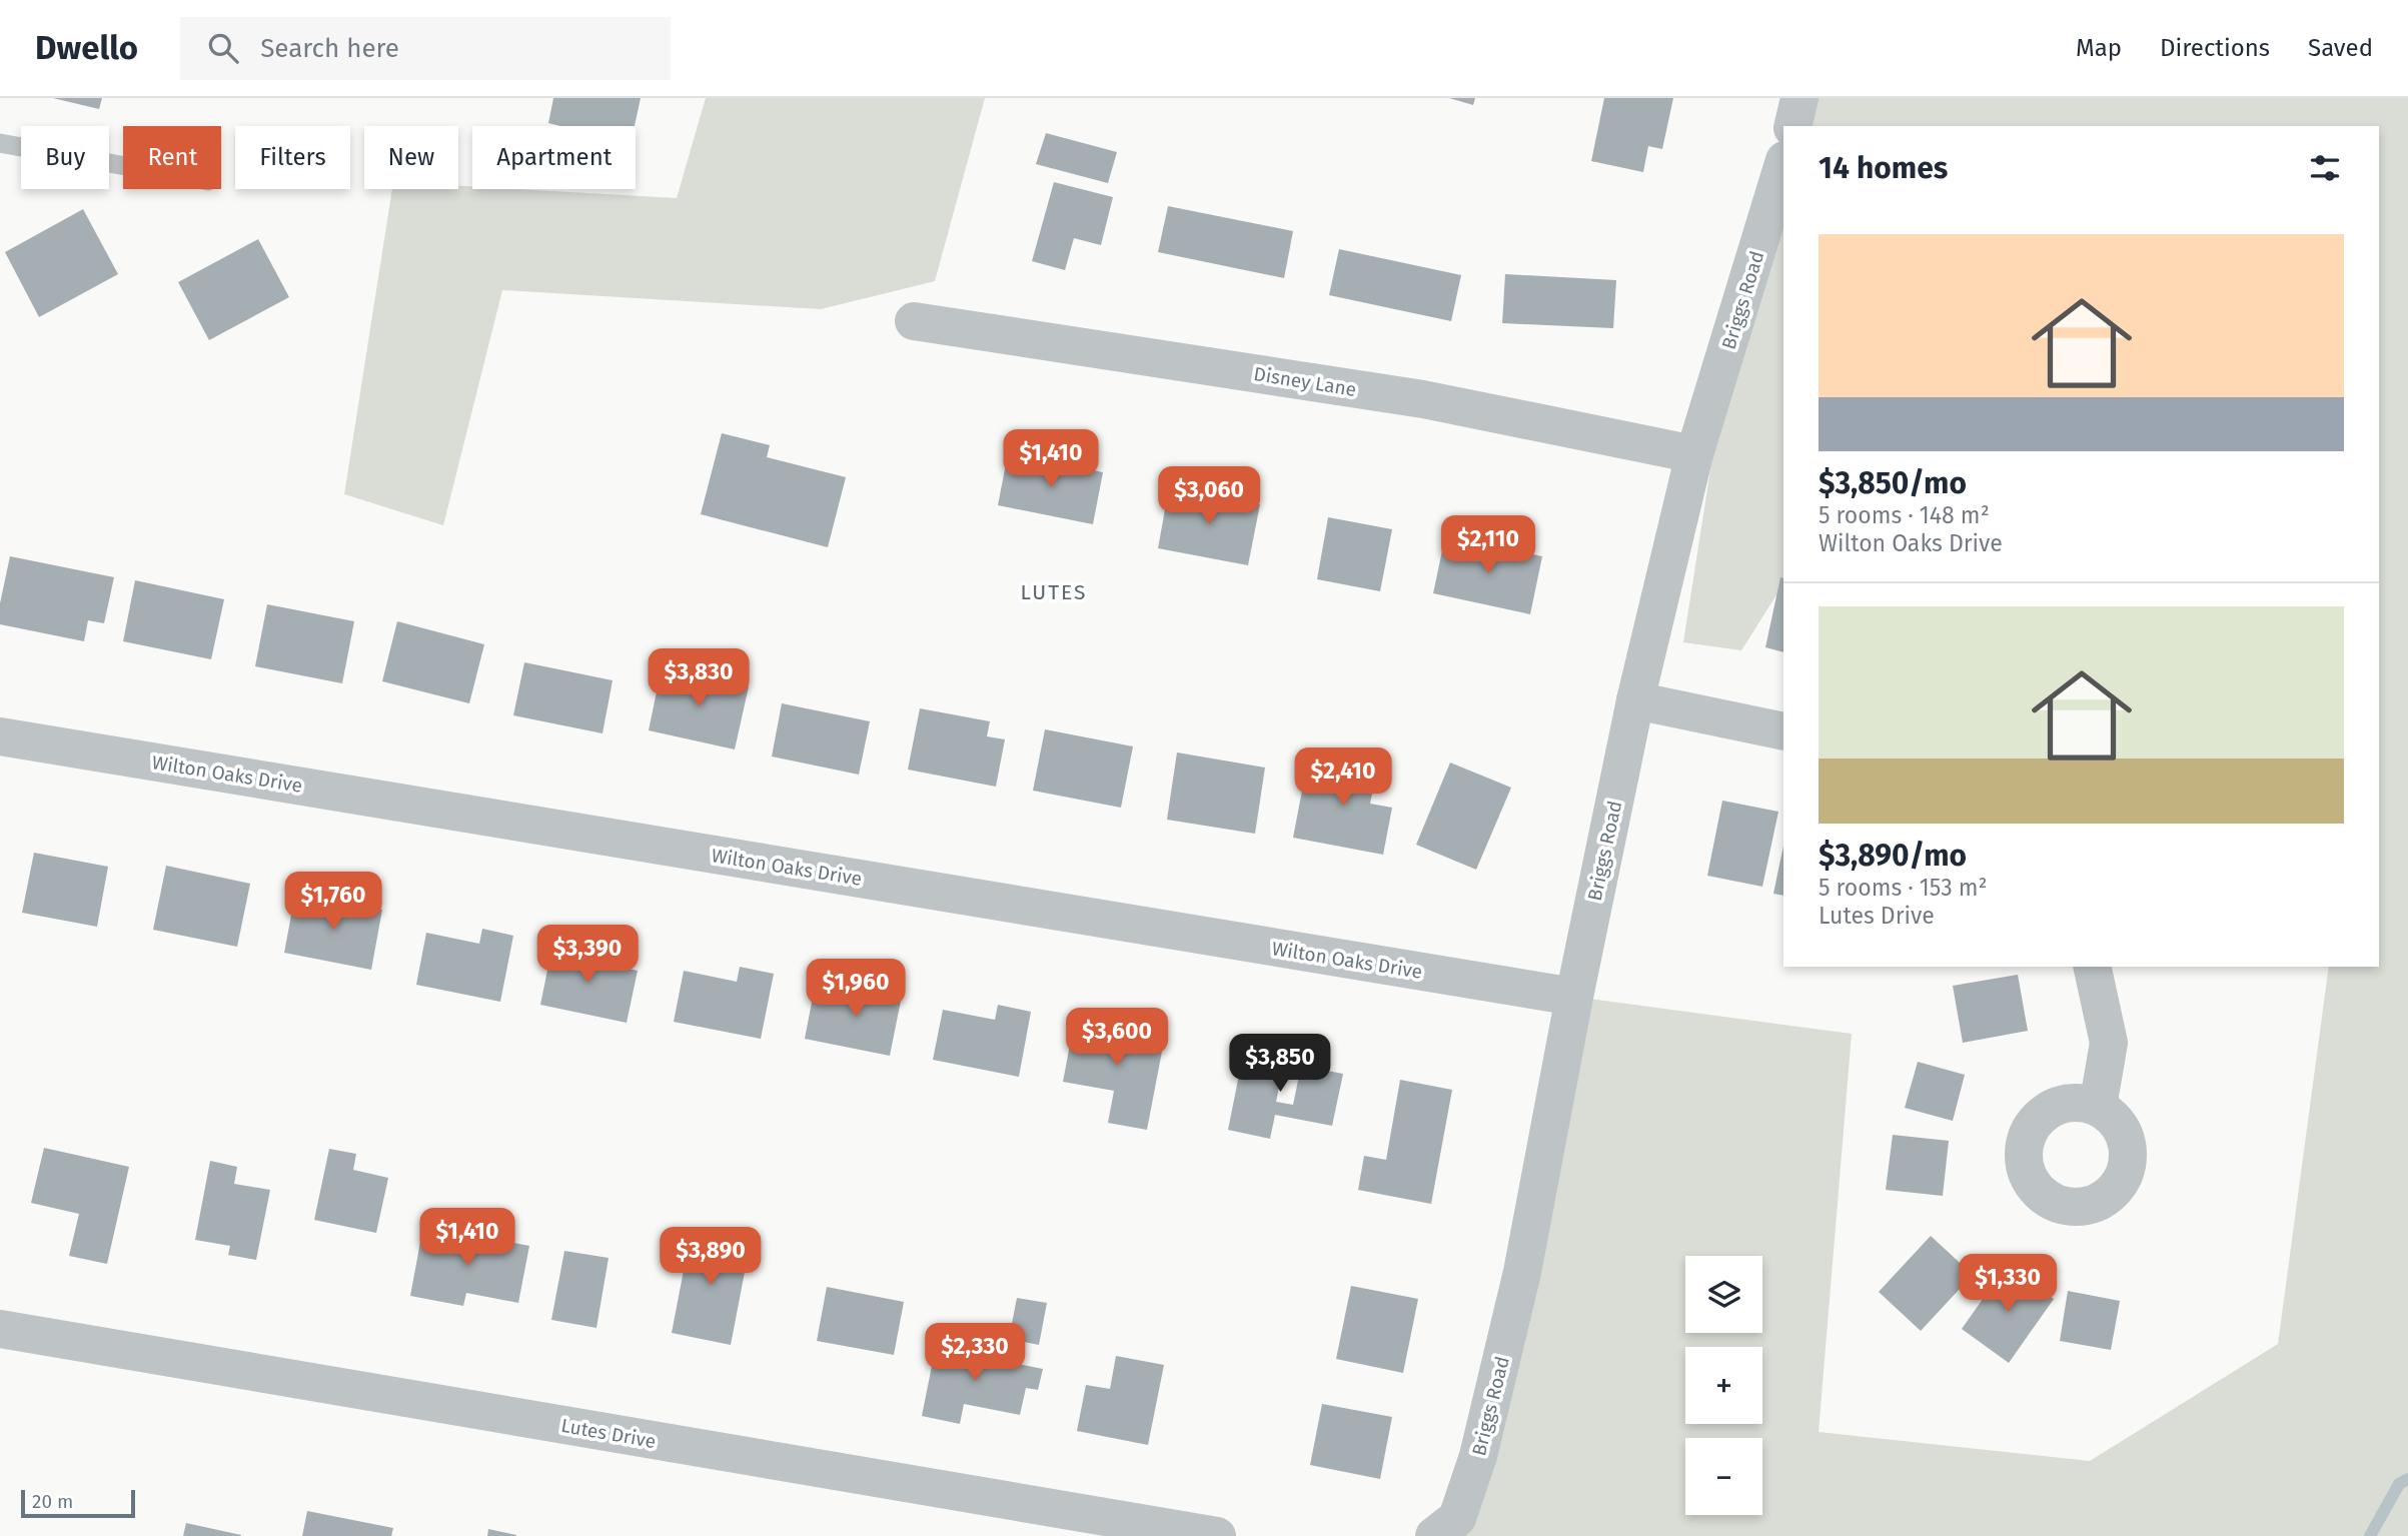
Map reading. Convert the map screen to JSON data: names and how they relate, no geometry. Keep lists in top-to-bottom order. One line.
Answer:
{"streets":{"street":["Briggs Road","Disney Lane","Wilton Oaks Drive","Lutes Drive"]},"crossings":[["Briggs Road","Disney Lane"],["Briggs Road","Wilton Oaks Drive"]],"districts":["LUTES"],"scale_bar":"20 m","page":{"header":"Dwello","search":"Search here","nav":["Map","Directions","Saved"],"chip":["Buy","Rent","Filters","New","Apartment"],"heading":"14 homes","list":[{"name":"$3,850/mo","note":"5 rooms · 148 m² · Wilton Oaks Drive"},{"name":"$3,890/mo","note":"5 rooms · 153 m² · Lutes Drive"}],"price":["$1,410","$3,060","$2,110","$3,830","$2,410","$1,760","$3,390","$1,960","$3,600","$3,850","$1,410","$3,890","$1,330","$2,330"],"map_buttons":["+","−"],"scale":"20 m"}}
